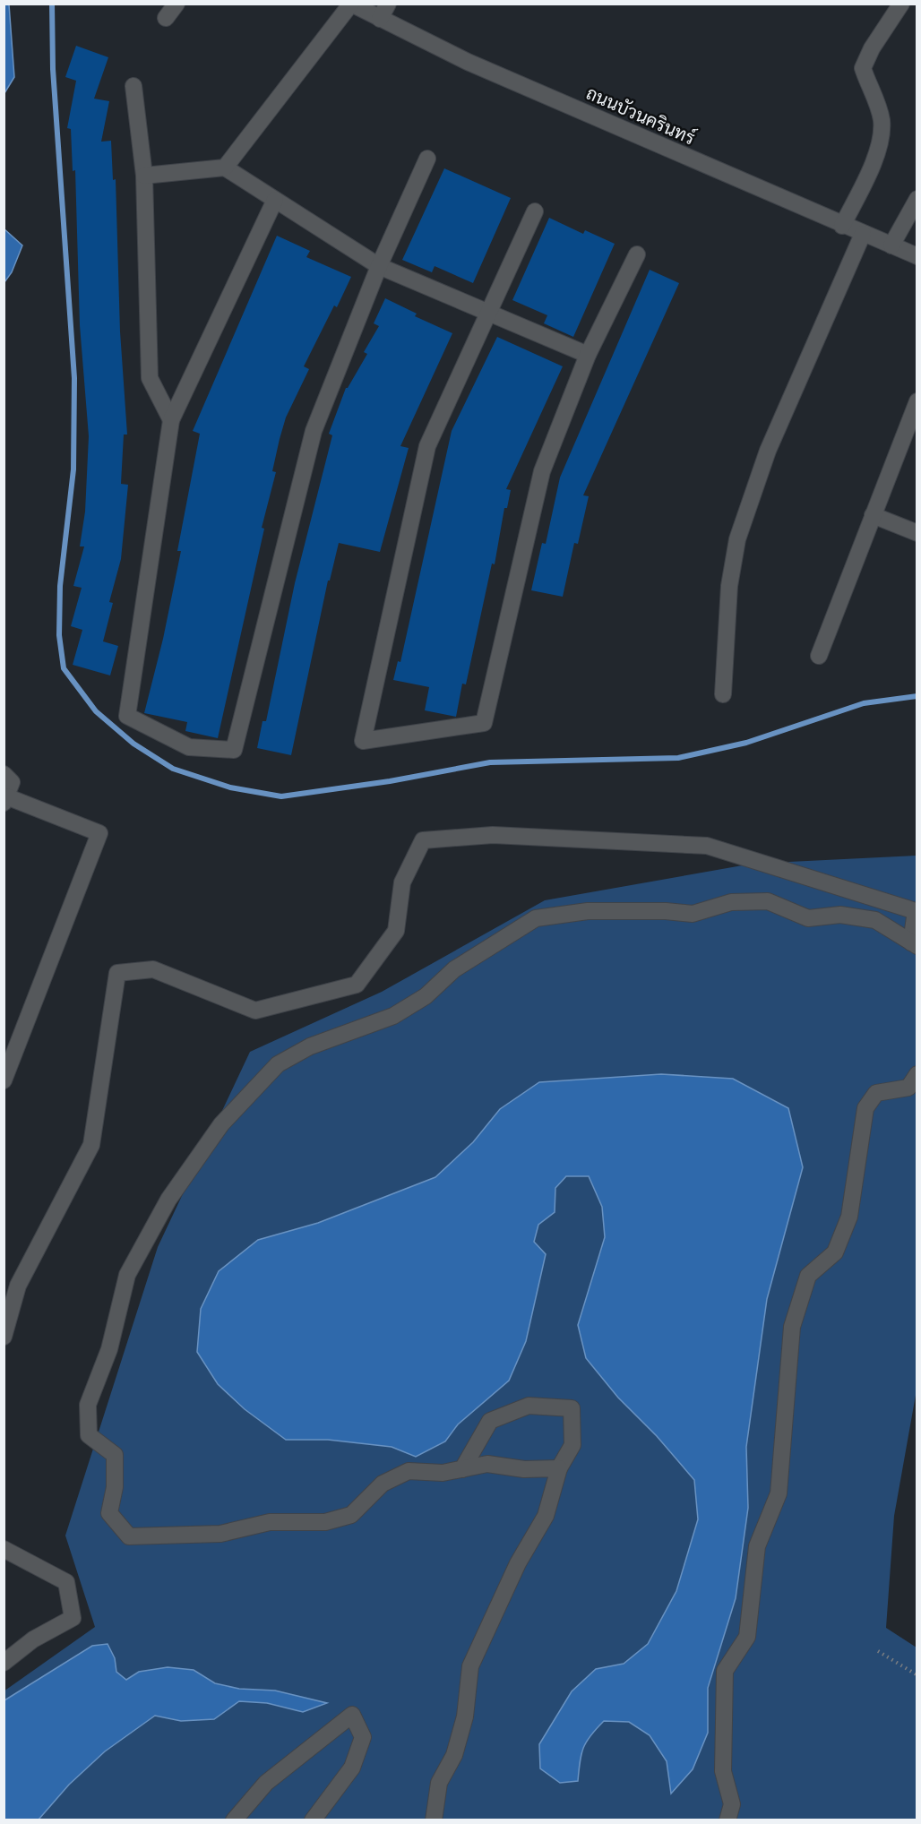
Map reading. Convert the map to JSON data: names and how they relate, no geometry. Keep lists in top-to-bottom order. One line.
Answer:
{"streets":{"street":["ถนนบัวนครินทร์"]}}
